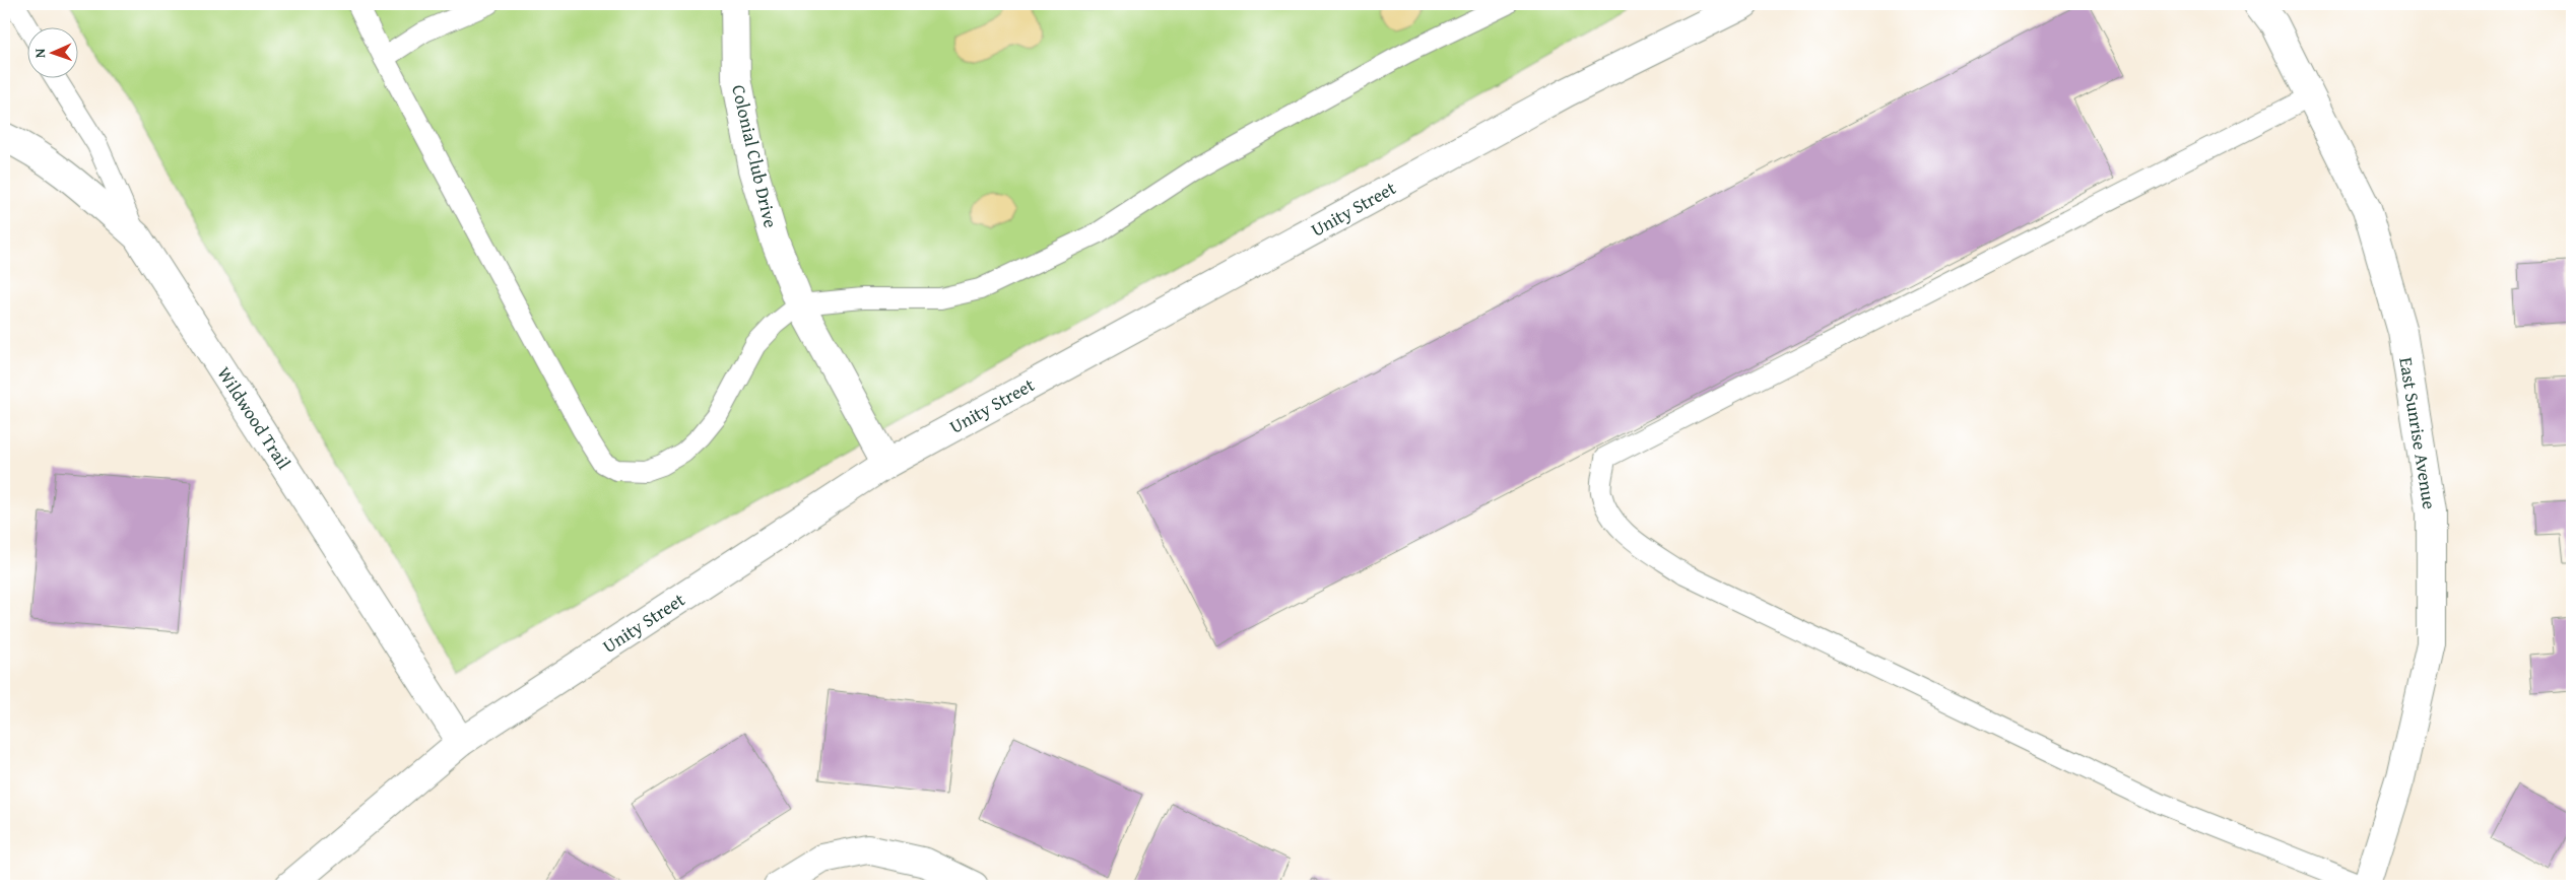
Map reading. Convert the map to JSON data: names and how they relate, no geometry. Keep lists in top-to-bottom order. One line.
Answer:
{"streets":{"street":["Colonial Club Drive","Unity Street","Wildwood Trail","East Sunrise Avenue"]},"crossings":[["Colonial Club Drive","Unity Street"],["Unity Street","Wildwood Trail"]],"north":"left"}
